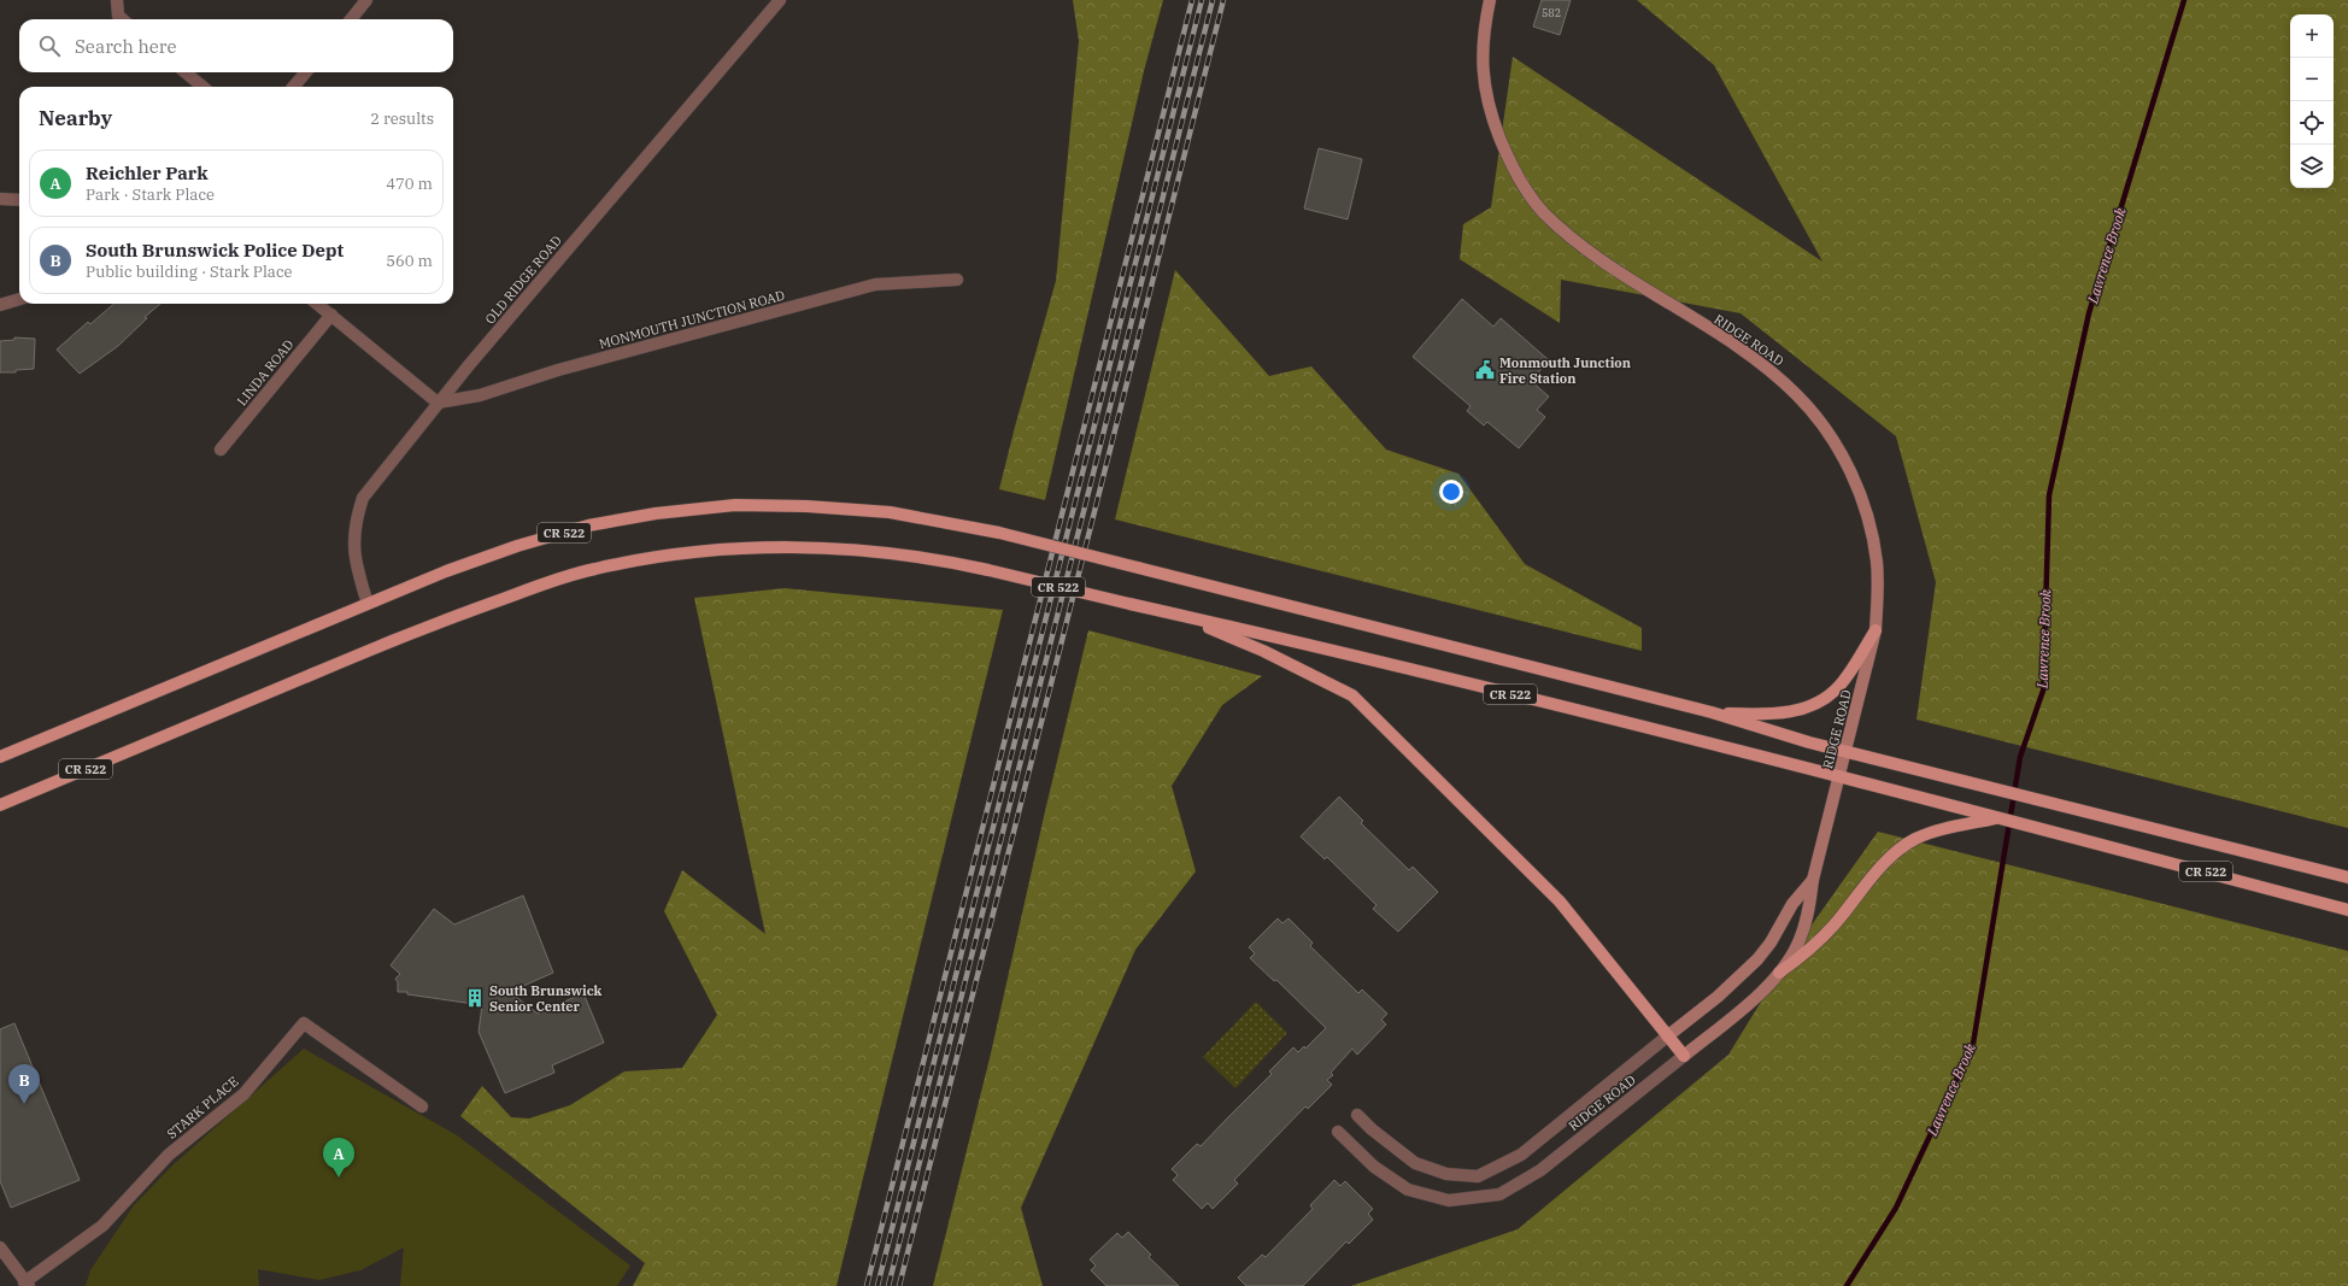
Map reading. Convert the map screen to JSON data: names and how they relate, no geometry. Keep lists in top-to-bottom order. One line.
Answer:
{"streets":{"main road":["CR 522"],"street":["OLD RIDGE ROAD","MONMOUTH JUNCTION ROAD","RIDGE ROAD","LINDA ROAD","STARK PLACE"]},"crossings":[["OLD RIDGE ROAD","MONMOUTH JUNCTION ROAD"],["OLD RIDGE ROAD","CR 522"],["RIDGE ROAD","CR 522"]],"water":["Lawrence Brook"],"places":{"public building":["Monmouth Junction Fire Station"],"building":["South Brunswick Senior Center"]},"house_numbers":["582"],"page":{"map_buttons":["+","−"],"search":"Search here","heading":["Nearby","2 results"],"list":[{"mark":"A","name":"Reichler Park","note":"Park · Stark Place","value":"470 m"},{"mark":"B","name":"South Brunswick Police Dept","note":"Public building · Stark Place","value":"560 m"}],"pins":["B","A"]}}
